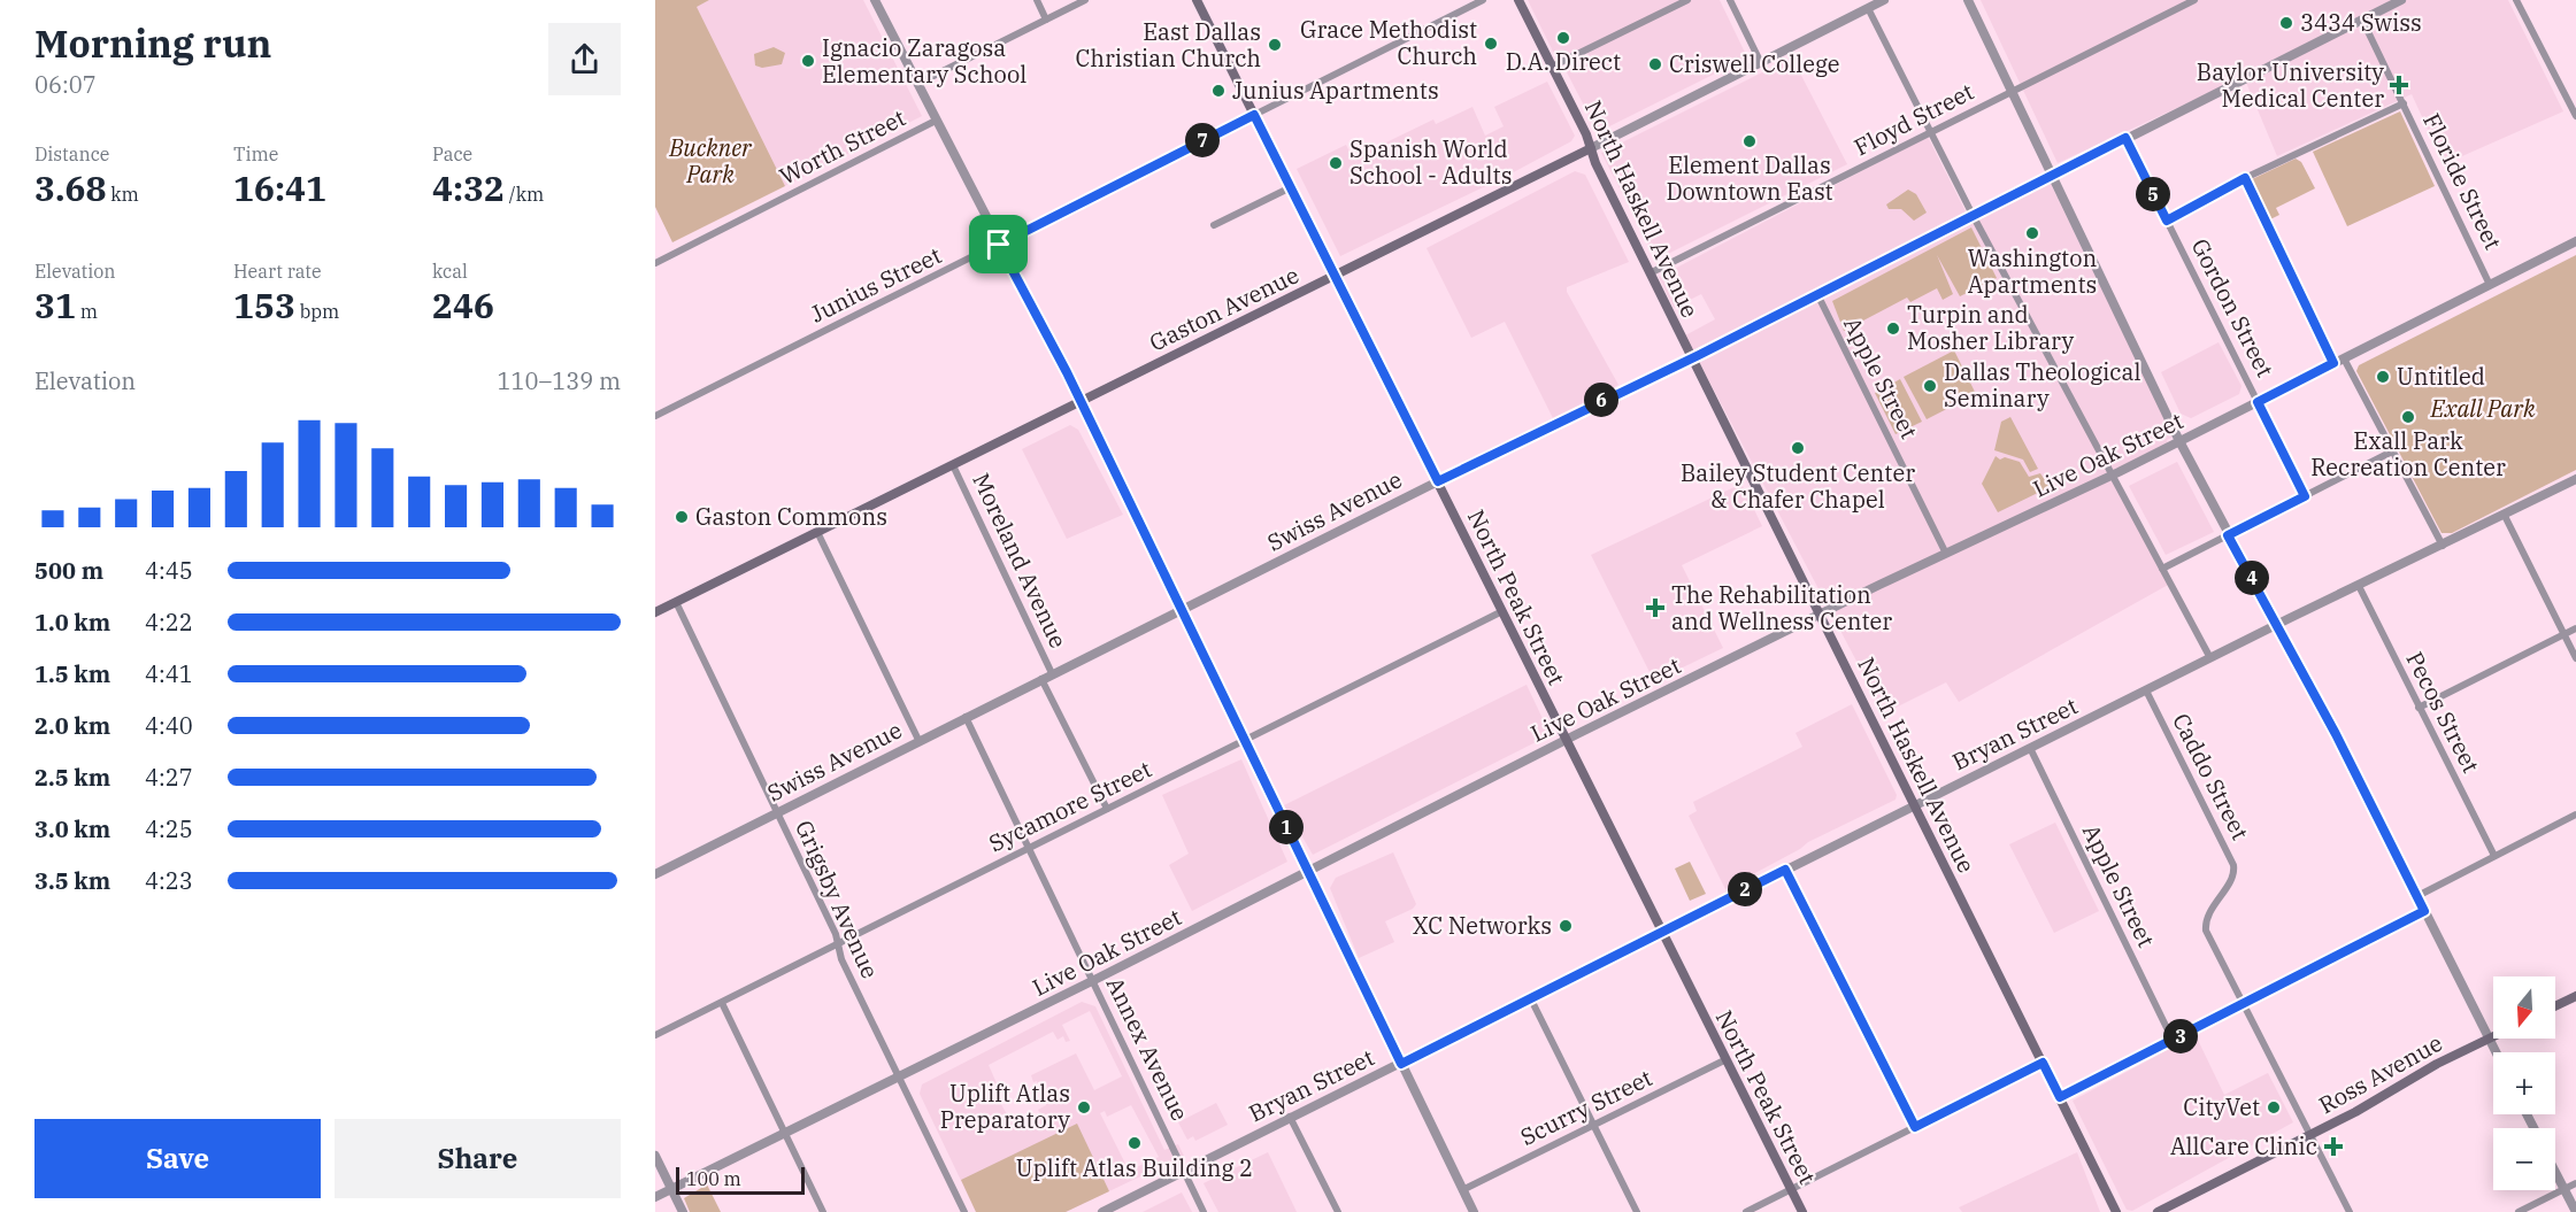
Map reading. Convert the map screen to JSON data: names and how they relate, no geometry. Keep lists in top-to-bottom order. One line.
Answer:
{"streets":{"main road":["North Haskell Avenue","Gaston Avenue","North Peak Street","Ross Avenue"],"street":["Floyd Street","Worth Street","Floride Street","Junius Street","Gordon Street","Apple Street","Live Oak Street","Swiss Avenue","Moreland Avenue","Pecos Street","Bryan Street","Caddo Street","Sycamore Street","Grigsby Avenue","Annex Avenue","Scurry Street"]},"crossings":[["Floyd Street","North Haskell Avenue"],["Floride Street","Live Oak Street"],["Floride Street","Swiss Avenue"],["North Haskell Avenue","Gaston Avenue"],["North Haskell Avenue","Live Oak Street"],["North Haskell Avenue","Swiss Avenue"],["North Haskell Avenue","Bryan Street"],["Junius Street","North Peak Street"],["Gordon Street","Live Oak Street"],["Gordon Street","Swiss Avenue"],["Gaston Avenue","Moreland Avenue"],["Gaston Avenue","North Peak Street"],["Gaston Avenue","Grigsby Avenue"],["Apple Street","Live Oak Street"],["Apple Street","Swiss Avenue"],["Apple Street","Bryan Street"],["Live Oak Street","North Peak Street"],["Live Oak Street","Grigsby Avenue"],["Live Oak Street","Annex Avenue"],["Swiss Avenue","Moreland Avenue"],["Swiss Avenue","North Peak Street"],["Swiss Avenue","Grigsby Avenue"],["Swiss Avenue","Annex Avenue"],["Moreland Avenue","Sycamore Street"],["North Peak Street","Bryan Street"],["North Peak Street","Sycamore Street"],["North Peak Street","Scurry Street"],["Pecos Street","Bryan Street"],["Bryan Street","Caddo Street"],["Bryan Street","Annex Avenue"],["Caddo Street","Ross Avenue"],["Sycamore Street","Grigsby Avenue"],["Sycamore Street","Annex Avenue"]],"parks":["Buckner Park","Exall Park"],"places":{"other":["3434 Swiss","D.A. Direct","Grace Methodist Church","East Dallas Christian Church","Ignacio Zaragosa Elementary School","Criswell College","Junius Apartments","Element Dallas Downtown East","Spanish World School - Adults","Washington Apartments","Turpin and Mosher Library","Untitled","Dallas Theological Seminary","Exall Park Recreation Center","Bailey Student Center & Chafer Chapel","Gaston Commons","XC Networks","Uplift Atlas Preparatory","CityVet","Uplift Atlas Building 2"],"health":["Baylor University Medical Center","The Rehabilitation and Wellness Center","AllCare Clinic"]},"scale_bar":"100 m","north":"bottom","page":{"heading":["Morning run","06:07"],"stats":[["Distance","3.68 km"],["Time","16:41"],["Pace","4:32 /km"],["Elevation","31 m"],["Heart rate","153 bpm"],["kcal","246"]],"pins":["7","5","6","4","1","2","3"],"chart":["Elevation","110–139 m"],"list":[{"name":"500 m","note":"4:45"},{"name":"1.0 km","note":"4:22"},{"name":"1.5 km","note":"4:41"},{"name":"2.0 km","note":"4:40"},{"name":"2.5 km","note":"4:27"},{"name":"3.0 km","note":"4:25"},{"name":"3.5 km","note":"4:23"}],"map_buttons":["+","−"],"buttons":["Save","Share"],"scale":"100 m"}}
